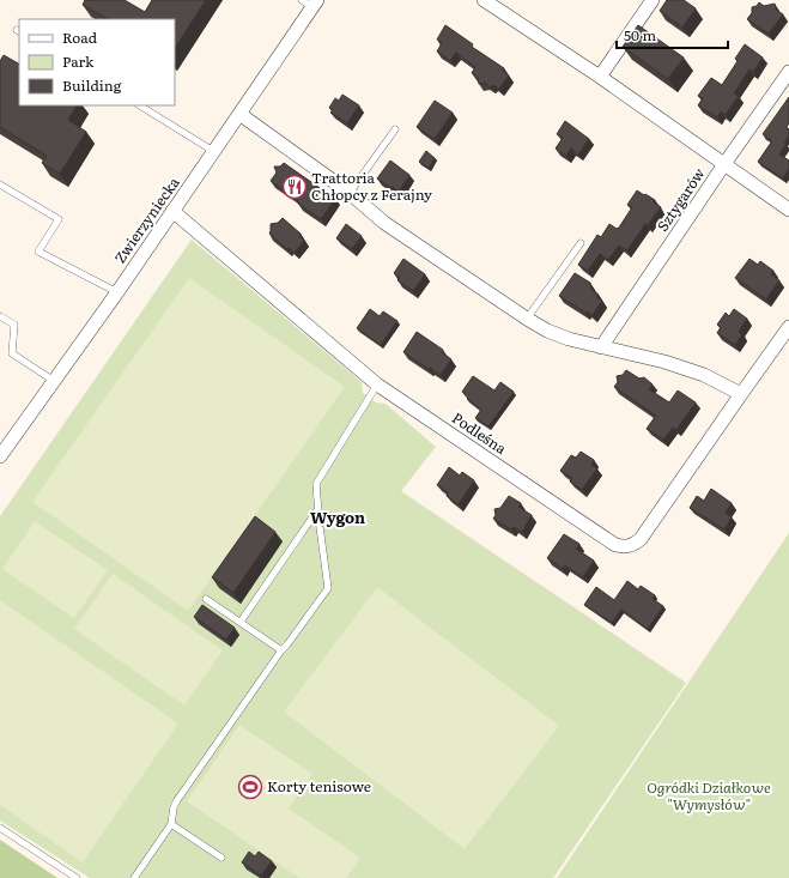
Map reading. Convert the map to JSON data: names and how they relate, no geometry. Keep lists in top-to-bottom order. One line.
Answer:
{"streets":{"street":["Sztygarów","Zwierzyniecka","Podleśna"]},"crossings":[["Zwierzyniecka","Podleśna"]],"districts":["Wygon"],"parks":["Ogródki Działkowe \"Wymysłów\""],"places":{"restaurant":["Trattoria Chłopcy z Ferajny"],"sports":["Korty tenisowe"]},"legend":["Road","Park","Building"],"scale_bar":"50 m"}
